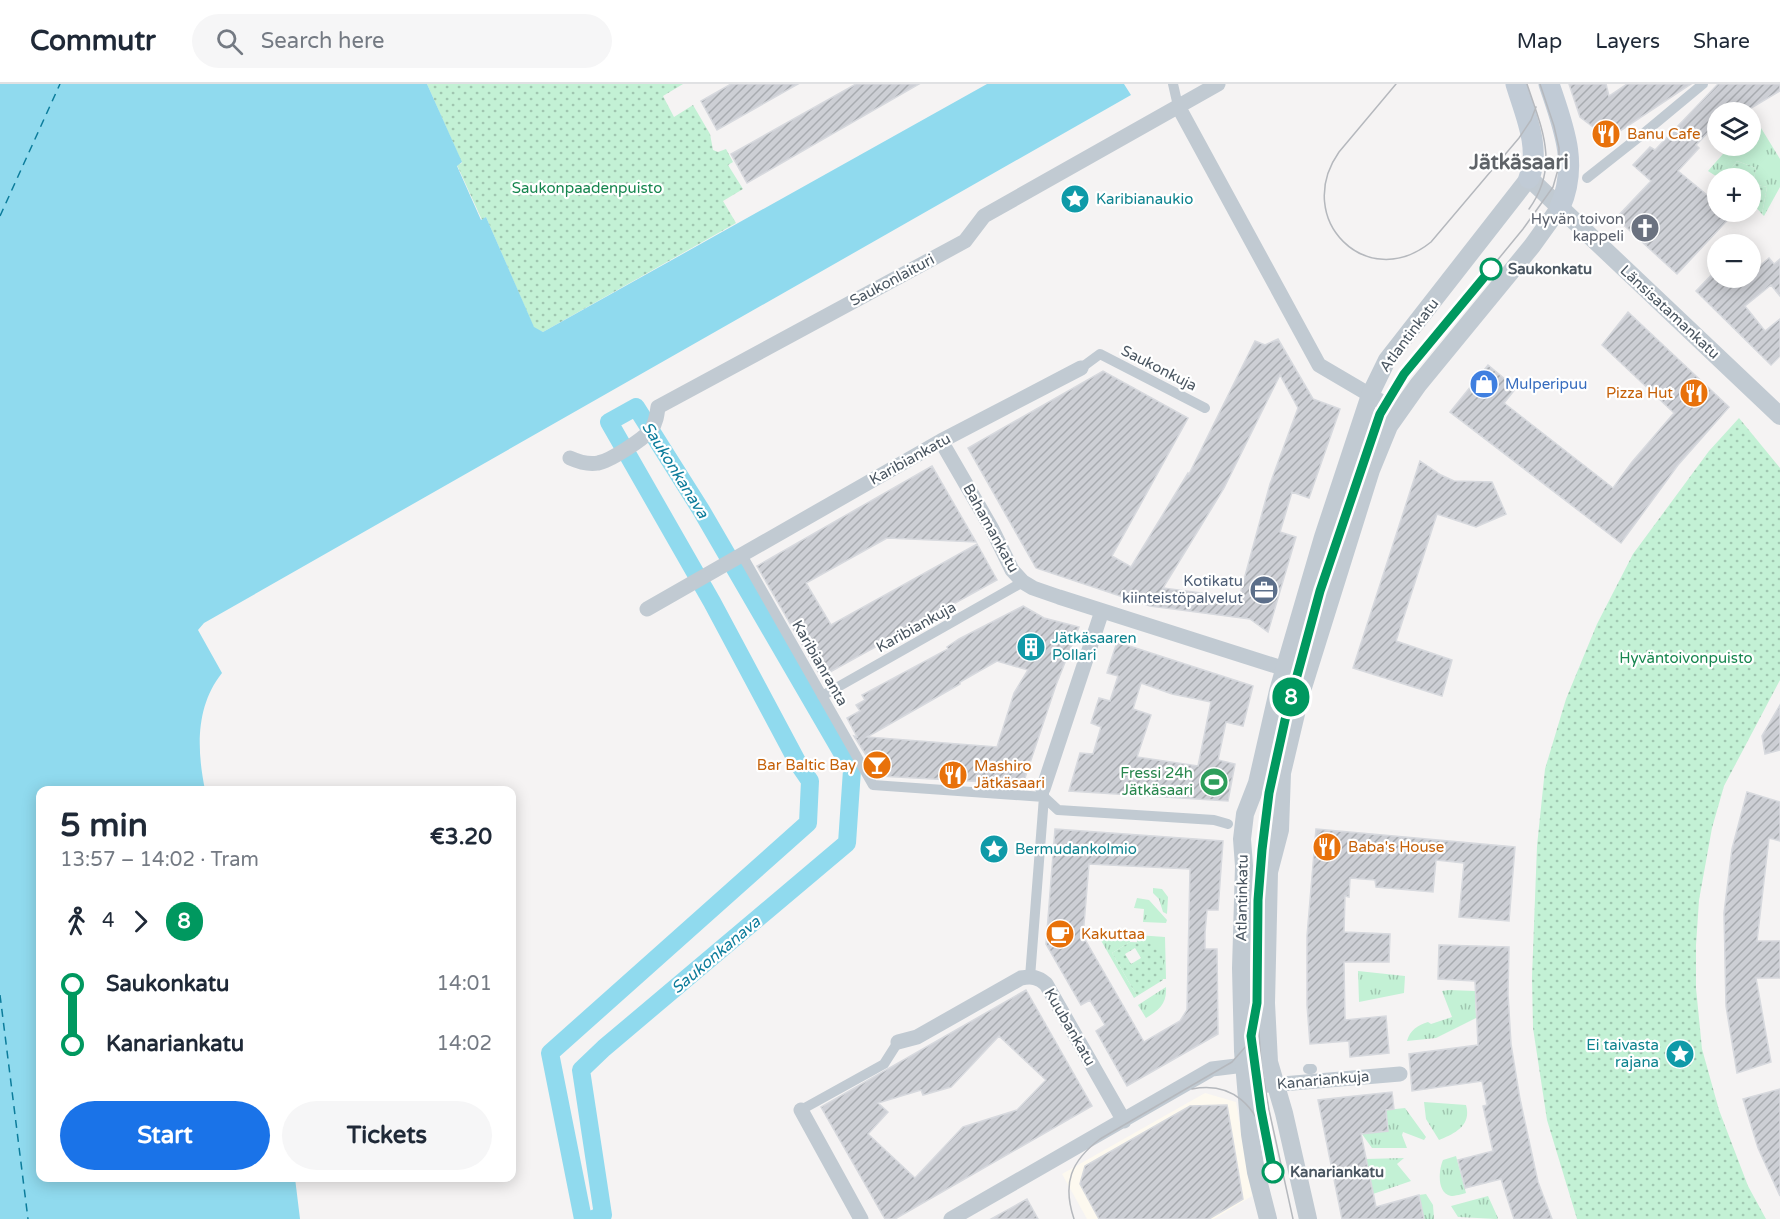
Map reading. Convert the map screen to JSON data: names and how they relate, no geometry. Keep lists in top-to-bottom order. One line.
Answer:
{"streets":{"street":["Saukonlaituri","Länsisatamankatu","Atlantinkatu","Saukonkuja","Karibiankatu","Bahamankatu","Karibiankuja","Karibianranta","Kuubankatu","Kanariankuja"]},"crossings":[["Länsisatamankatu","Atlantinkatu"],["Atlantinkatu","Bahamankatu"],["Atlantinkatu","Kanariankuja"],["Saukonkuja","Karibiankatu"],["Karibiankatu","Bahamankatu"],["Karibiankatu","Karibianranta"],["Bahamankatu","Karibiankuja"],["Karibiankuja","Karibianranta"]],"districts":["Jätkäsaari"],"water":["Saukonkanava"],"parks":["Saukonpaadenpuisto","Hyväntoivonpuisto"],"places":{"restaurant":["Banu Cafe","Pizza Hut","Mashiro Jätkäsaari","Baba's House"],"place":["Karibianaukio","Bermudankolmio","Ei taivasta rajana"],"church":["Hyvän toivon kappeli"],"other":["Saukonkatu","Kanariankatu"],"shop":["Mulperipuu"],"office":["Kotikatu kiinteistöpalvelut"],"building":["Jätkäsaaren Pollari"],"bar":["Bar Baltic Bay"],"sports":["Fressi 24h Jätkäsaari"],"cafe":["Kakuttaa"]},"lines":["tram line 8"],"page":{"header":"Commutr","search":"Search here","nav":["Map","Layers","Share"],"on_map":"8","map_buttons":["+","−"],"heading":["5 min","13:57 – 14:02 · Tram","€3.20"],"legs":["4","8"],"list":[{"name":"Saukonkatu","value":"14:01"},{"name":"Kanariankatu","value":"14:02"}],"buttons":["Start","Tickets"]}}
